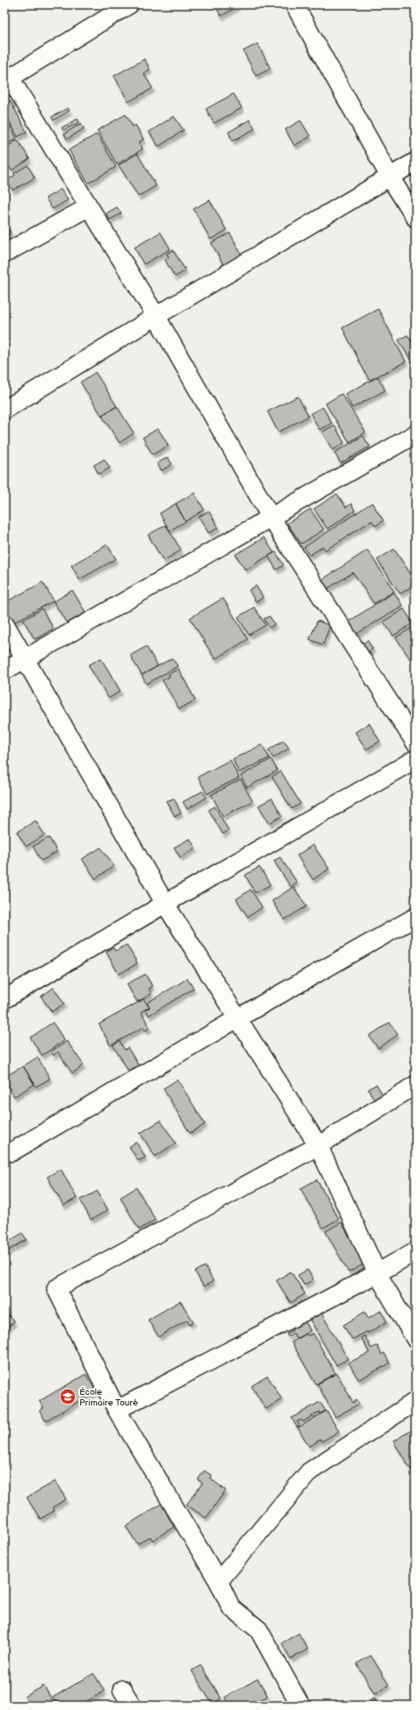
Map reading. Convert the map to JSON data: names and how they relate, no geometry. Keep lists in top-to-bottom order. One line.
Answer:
{"places":{"school or university":["École Primaire Touré"]}}
